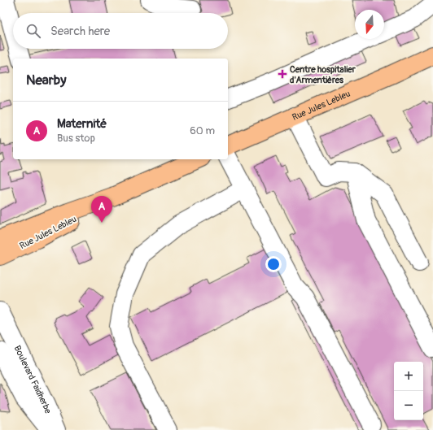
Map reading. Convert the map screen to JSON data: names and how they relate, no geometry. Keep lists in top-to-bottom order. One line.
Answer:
{"streets":{"main road":["Rue Jules Lebleu"],"street":["Boulevard Faidherbe"]},"places":{"health":["Centre hospitalier d'Armentières"]},"north":"bottom","page":{"search":"Search here","heading":"Nearby","list":[{"mark":"A","name":"Maternité","note":"Bus stop","value":"60 m"}],"pins":"A","map_buttons":["+","−"]}}
